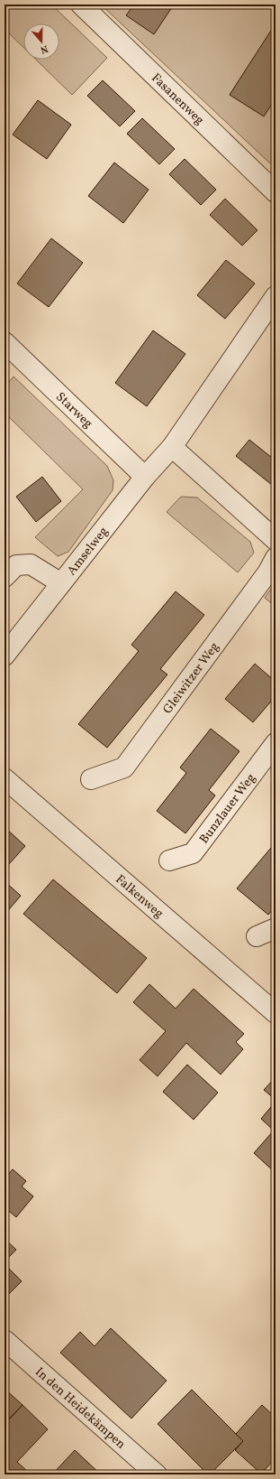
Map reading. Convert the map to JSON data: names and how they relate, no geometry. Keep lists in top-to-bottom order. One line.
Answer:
{"streets":{"street":["Fasanenweg","Starweg","Amselweg","Gleiwitzer Weg","Bunzlauer Weg","Falkenweg","In den Heidekämpen"]},"crossings":[["Starweg","Amselweg"]],"north":"bottom"}
